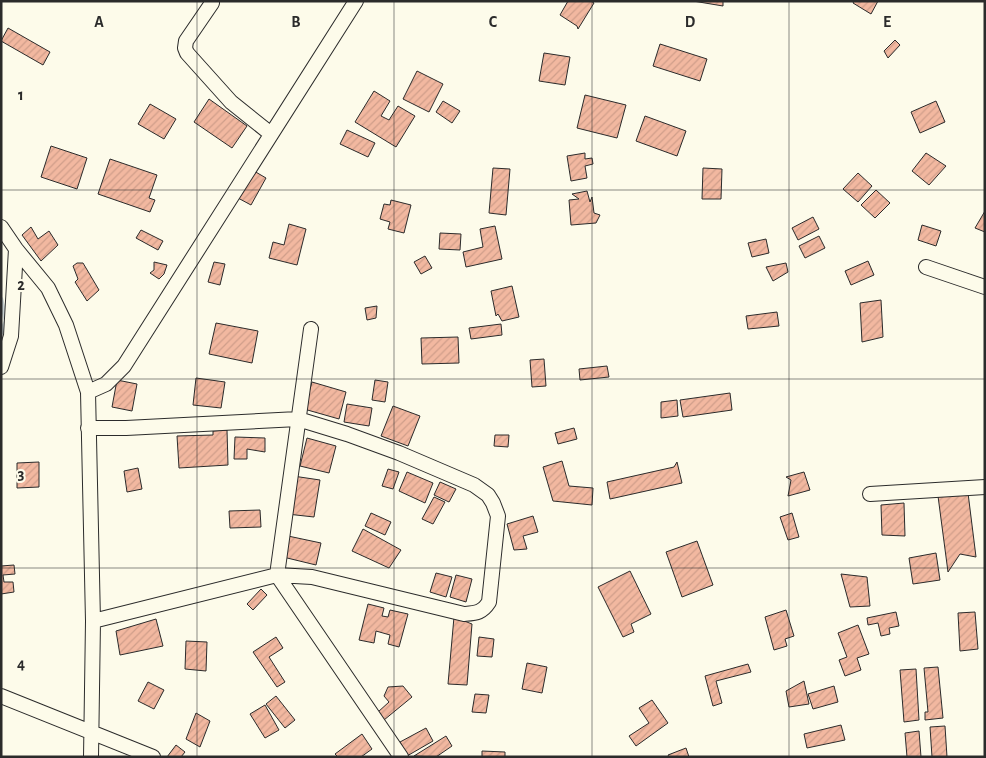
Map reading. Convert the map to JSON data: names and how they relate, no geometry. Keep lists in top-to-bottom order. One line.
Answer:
{"grid":{"columns":["A","B","C","D","E"],"rows":["1","2","3","4"]}}
